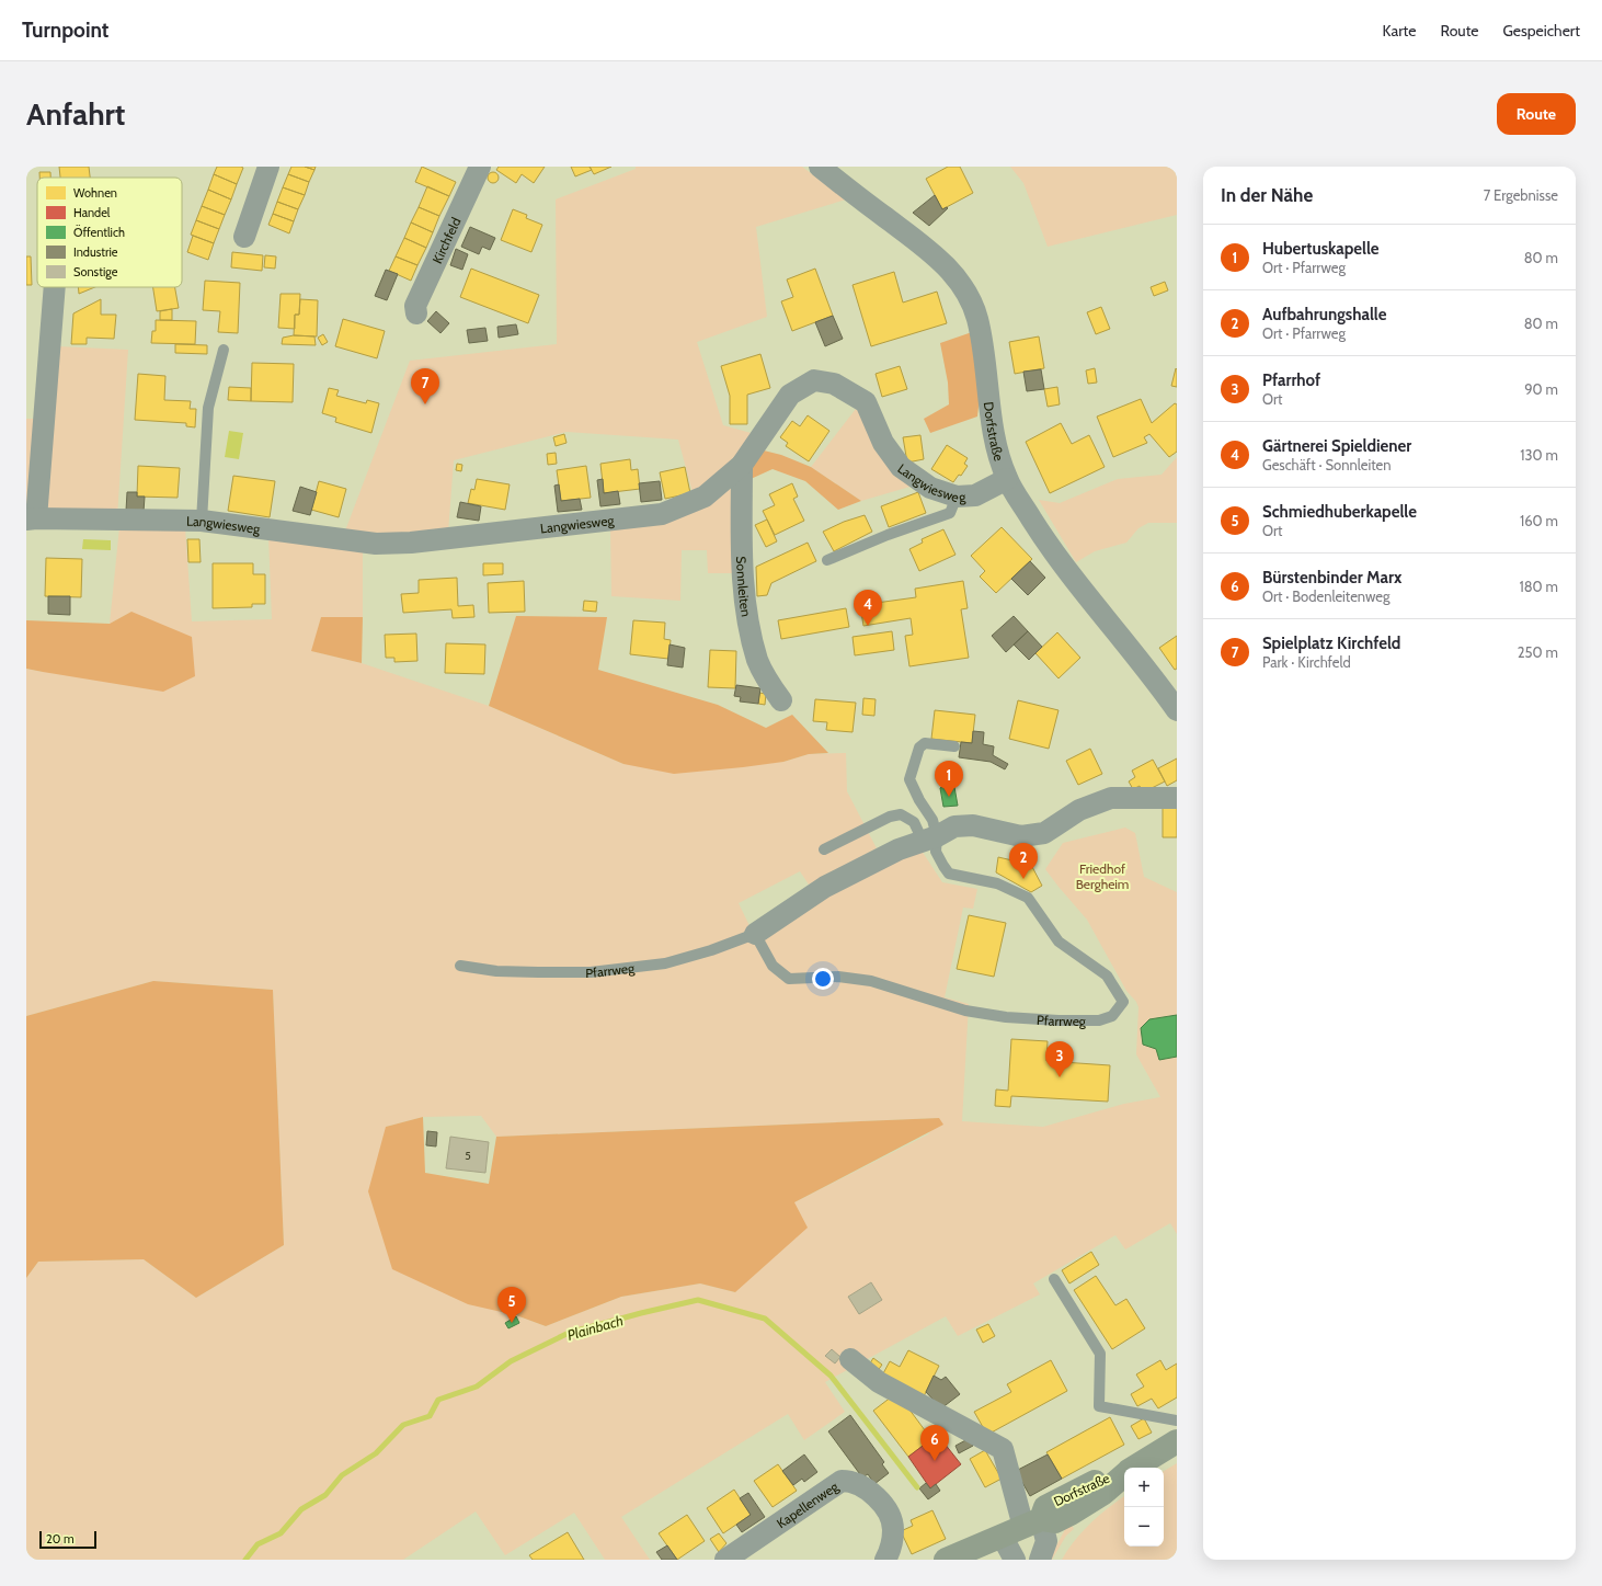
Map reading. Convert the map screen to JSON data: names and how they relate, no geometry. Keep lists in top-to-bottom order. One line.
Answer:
{"streets":{"main road":["Dorfstraße"],"street":["Kirchfeld","Langwiesweg","Sonnleiten","Pfarrweg","Kapellenweg"]},"crossings":[["Dorfstraße","Langwiesweg"],["Langwiesweg","Sonnleiten"]],"water":["Plainbach"],"parks":["Friedhof Bergheim"],"house_numbers":["5"],"legend":["Wohnen","Handel","Öffentlich","Industrie","Sonstige"],"scale_bar":"20 m","page":{"header":"Turnpoint","nav":["Karte","Route","Gespeichert"],"buttons":"Route","title":"Anfahrt","heading":["In der Nähe","7 Ergebnisse"],"list":[{"mark":"1","name":"Hubertuskapelle","note":"Ort · Pfarrweg","value":"80 m"},{"mark":"2","name":"Aufbahrungshalle","note":"Ort · Pfarrweg","value":"80 m"},{"mark":"3","name":"Pfarrhof","note":"Ort","value":"90 m"},{"mark":"4","name":"Gärtnerei Spieldiener","note":"Geschäft · Sonnleiten","value":"130 m"},{"mark":"5","name":"Schmiedhuberkapelle","note":"Ort","value":"160 m"},{"mark":"6","name":"Bürstenbinder Marx","note":"Ort · Bodenleitenweg","value":"180 m"},{"mark":"7","name":"Spielplatz Kirchfeld","note":"Park · Kirchfeld","value":"250 m"}],"pins":["7","4","1","2","3","5","6"],"map_buttons":["+","−"],"scale":"20 m"}}
